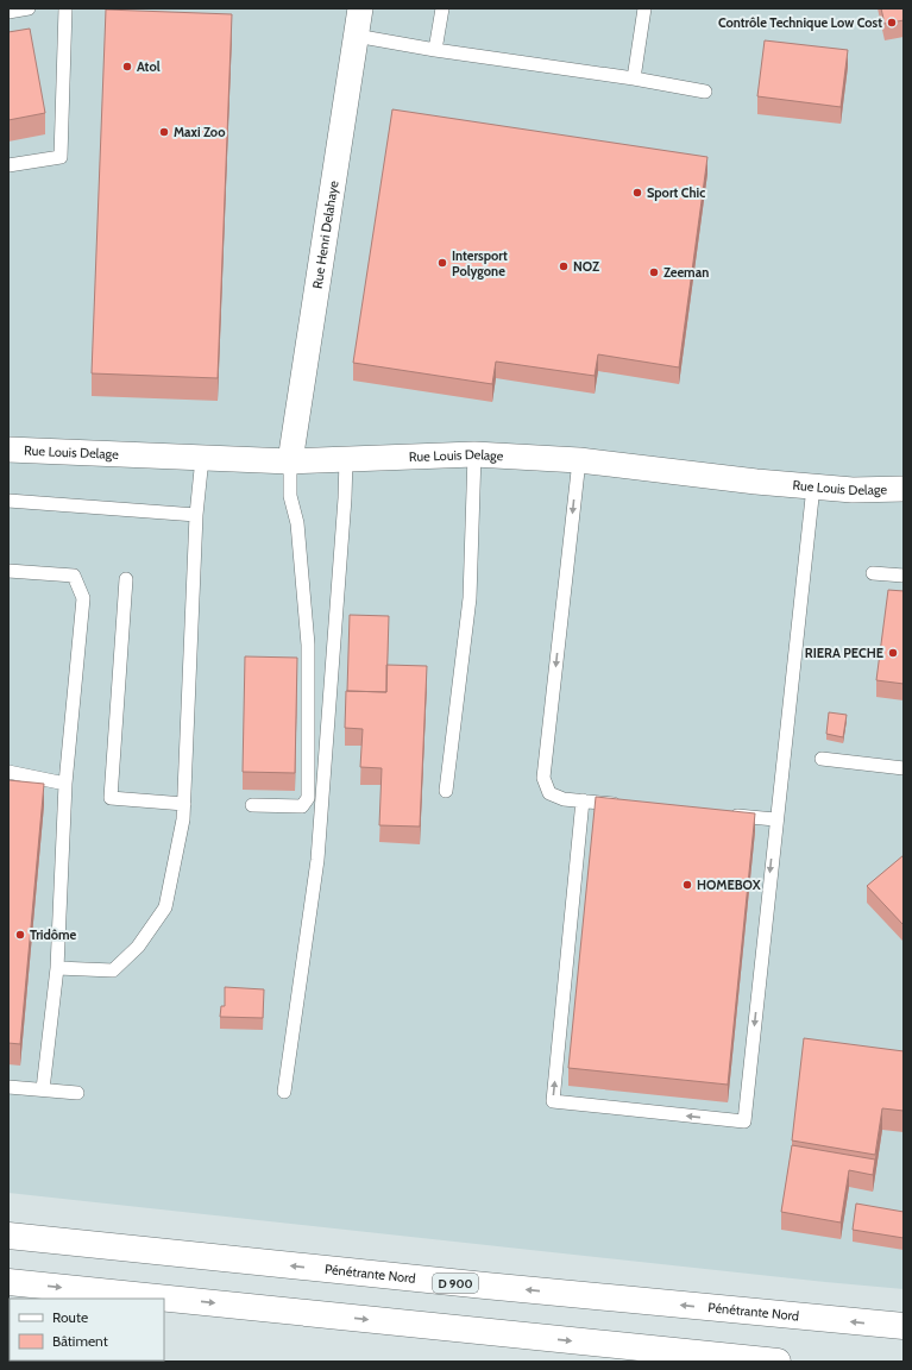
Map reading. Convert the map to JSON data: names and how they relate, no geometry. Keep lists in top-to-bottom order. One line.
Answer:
{"streets":{"highway":["Pénétrante Nord","D 900"],"street":["Rue Henri Delahaye","Rue Louis Delage"]},"crossings":[["Rue Henri Delahaye","Rue Louis Delage"]],"places":["Contrôle Technique Low Cost","Atol","Maxi Zoo","Sport Chic","Intersport Polygone","NOZ","Zeeman","RIERA PECHE","HOMEBOX","Tridôme"],"legend":["Route","Bâtiment"]}
